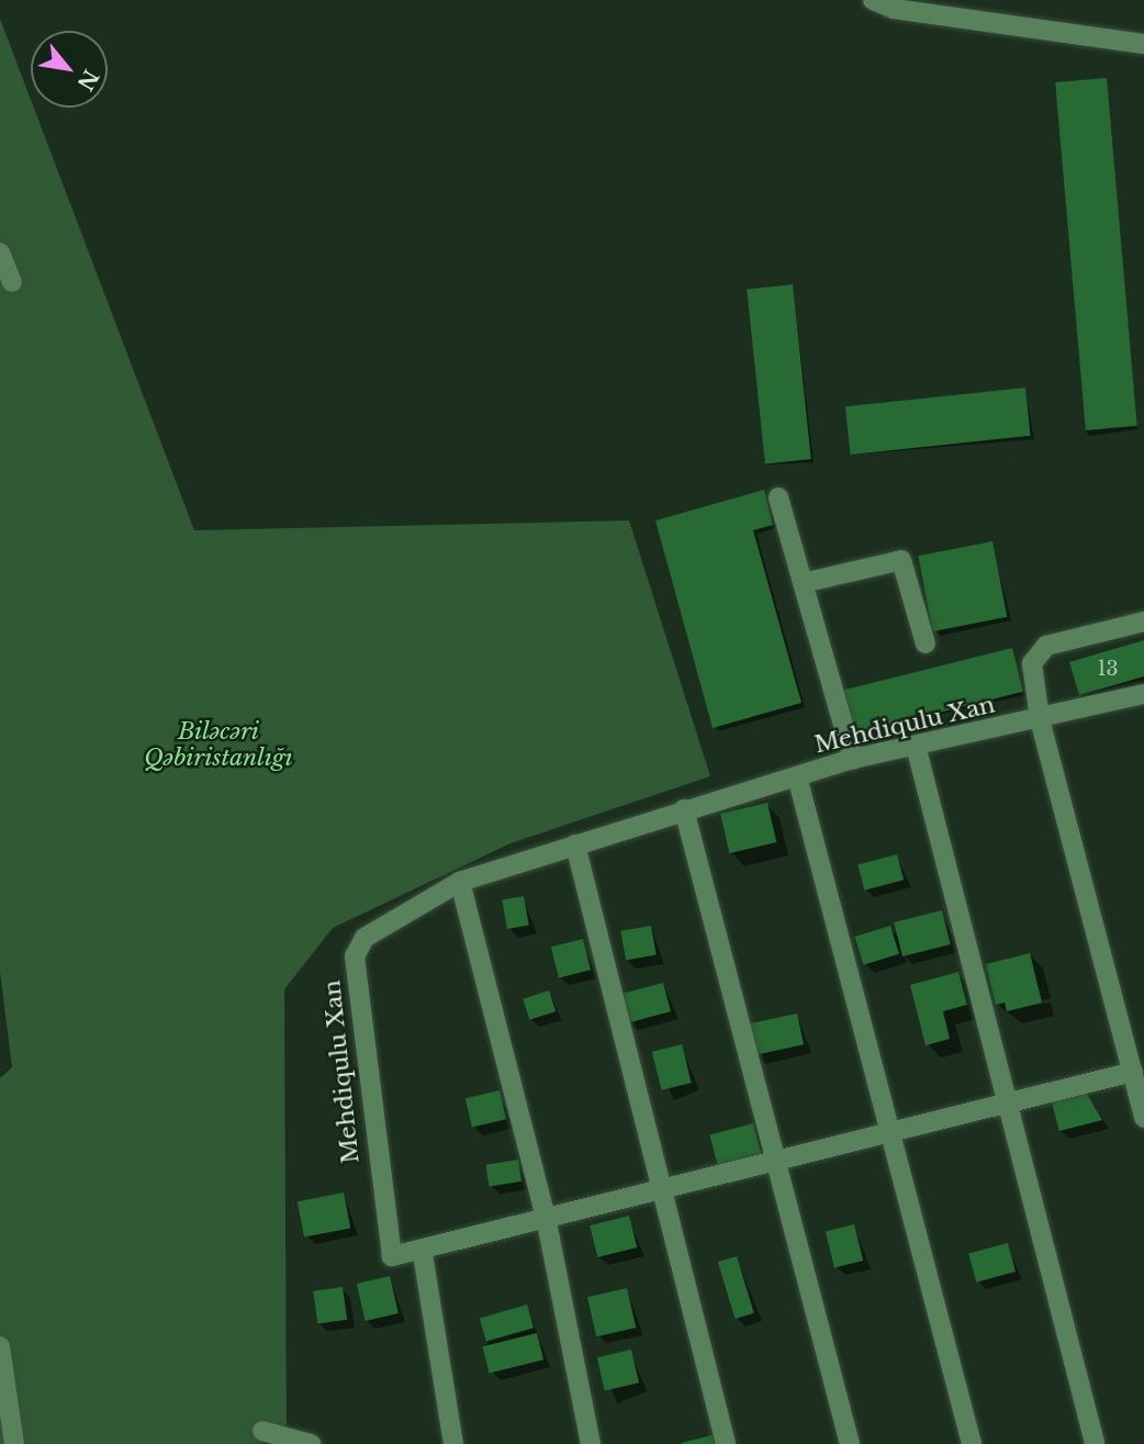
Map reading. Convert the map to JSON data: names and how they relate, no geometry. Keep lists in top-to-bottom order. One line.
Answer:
{"streets":{"street":["Mehdiqulu Xan"]},"parks":["Biləcəri Qəbiristanlığı"],"house_numbers":["13"],"north":"bottom right"}
